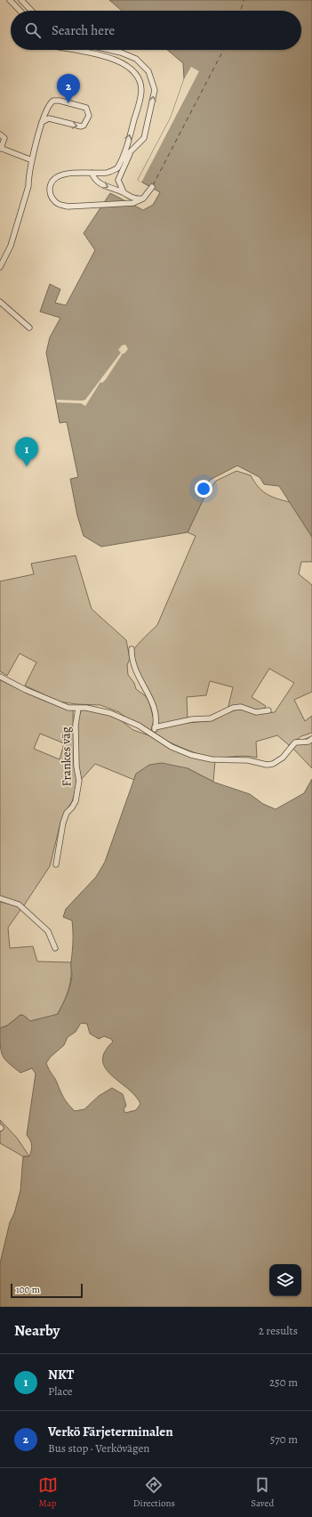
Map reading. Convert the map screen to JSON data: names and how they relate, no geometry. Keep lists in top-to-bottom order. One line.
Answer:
{"streets":{"street":["Frankes väg"]},"scale_bar":"100 m","page":{"search":"Search here","pins":["2","1"],"scale":"100 m","heading":["Nearby","2 results"],"list":[{"mark":"1","name":"NKT","note":"Place","value":"250 m"},{"mark":"2","name":"Verkö Färjeterminalen","note":"Bus stop · Verkövägen","value":"570 m"}],"nav":["Map","Directions","Saved"]}}
